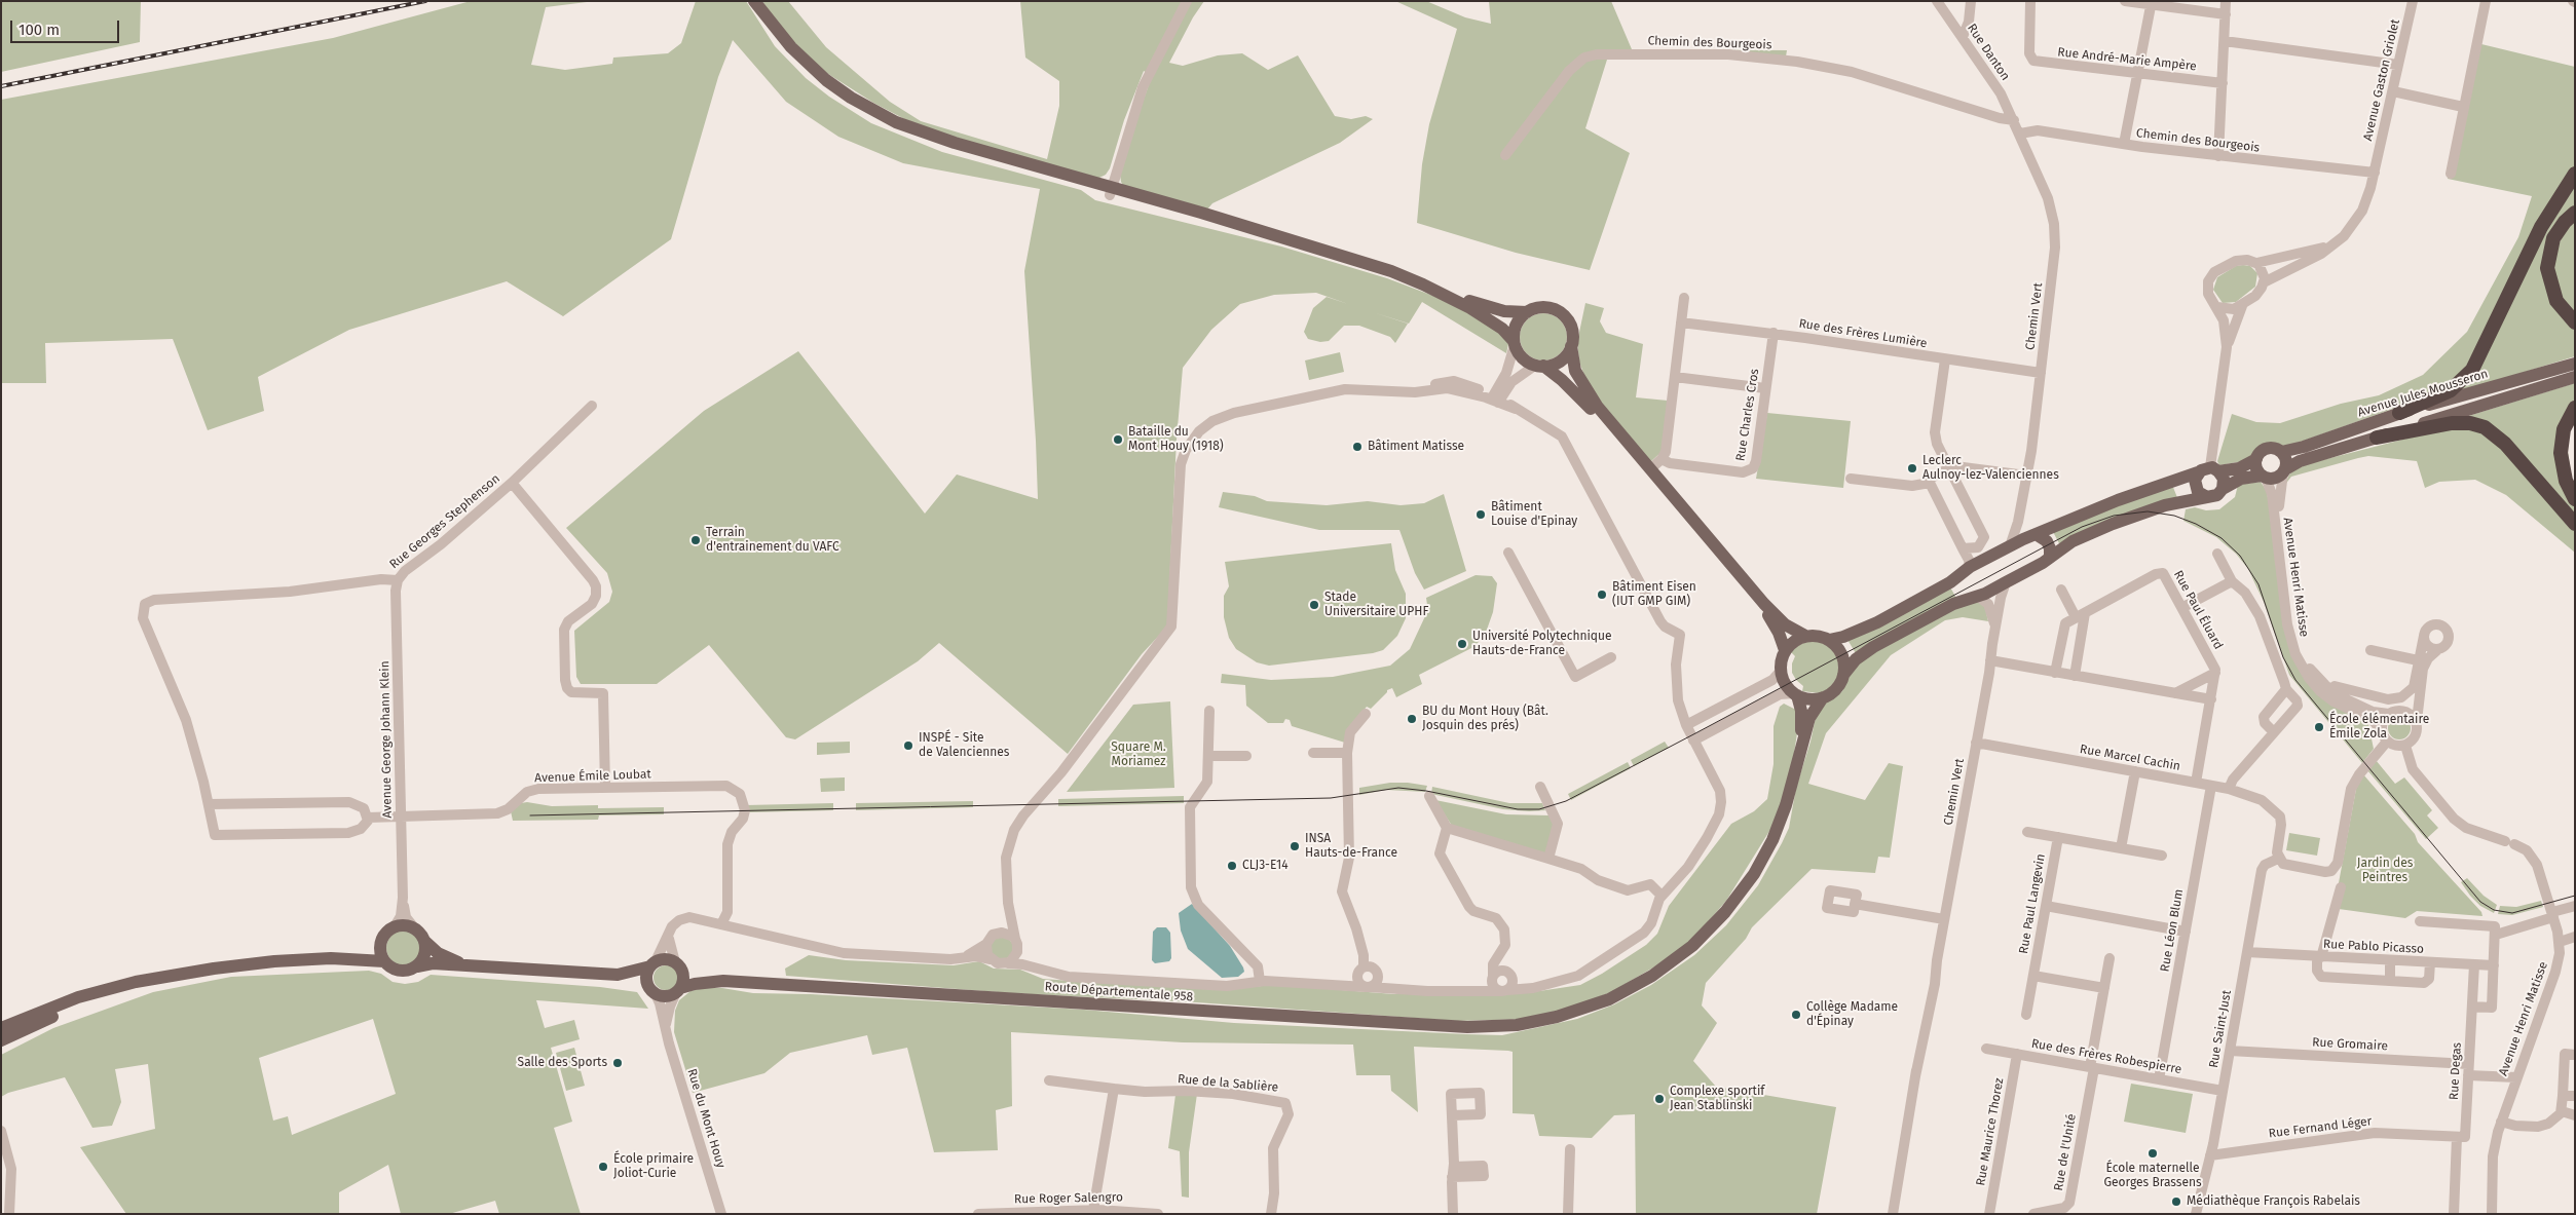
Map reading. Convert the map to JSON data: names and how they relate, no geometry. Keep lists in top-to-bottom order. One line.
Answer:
{"streets":{"main road":["Avenue Jules Mousseron","Route Départementale 958"],"street":["Chemin des Bourgeois","Rue Danton","Rue André-Marie Ampère","Avenue Gaston Griolet","Chemin Vert","Rue des Frères Lumière","Rue Charles Cros","Rue Georges Stephenson","Avenue Henri Matisse","Rue Paul Éluard","Avenue George Johann Klein","Rue Marcel Cachin","Avenue Émile Loubat","Rue Paul Langevin","Rue Léon Blum","Rue Pablo Picasso","Rue Saint-Just","Rue Gromaire","Rue des Frères Robespierre","Rue Degas","Rue de la Sablière","Rue du Mont Houy","Rue Fernand Léger","Rue Maurice Thorez","Rue de l'Unité","Rue Roger Salengro"]},"crossings":[["Chemin des Bourgeois","Rue Danton"],["Chemin des Bourgeois","Avenue Gaston Griolet"],["Chemin des Bourgeois","Chemin Vert"],["Rue Danton","Chemin Vert"],["Chemin Vert","Rue des Frères Lumière"],["Chemin Vert","Rue Marcel Cachin"],["Rue des Frères Lumière","Rue Charles Cros"],["Avenue Jules Mousseron","Avenue Henri Matisse"],["Rue Georges Stephenson","Avenue George Johann Klein"],["Avenue Henri Matisse","Rue Gromaire"],["Avenue George Johann Klein","Avenue Émile Loubat"],["Rue Léon Blum","Rue des Frères Robespierre"],["Rue Pablo Picasso","Rue Saint-Just"],["Rue Pablo Picasso","Rue Degas"],["Route Départementale 958","Rue du Mont Houy"],["Rue Saint-Just","Rue Gromaire"],["Rue Saint-Just","Rue des Frères Robespierre"],["Rue Saint-Just","Rue Fernand Léger"],["Rue Gromaire","Rue Degas"],["Rue des Frères Robespierre","Rue Maurice Thorez"],["Rue des Frères Robespierre","Rue de l'Unité"],["Rue Degas","Rue Fernand Léger"]],"parks":["Square M. Moriamez","Jardin des Peintres"],"places":["Bataille du Mont Houy (1918)","Bâtiment Matisse","Leclerc Aulnoy-lez-Valenciennes","Bâtiment Louise d'Epinay","Terrain d'entrainement du VAFC","Bâtiment Eisen (IUT GMP GIM)","Stade Universitaire UPHF","Université Polytechnique Hauts-de-France","BU du Mont Houy (Bât. Josquin des prés)","École élémentaire Émile Zola","INSPÉ - Site de Valenciennes","INSA Hauts-de-France","CLJ3-E14","Collège Madame d'Épinay","Salle des Sports","Complexe sportif Jean Stablinski","École maternelle Georges Brassens","École primaire Joliot-Curie","Médiathèque François Rabelais"],"scale_bar":"100 m"}
